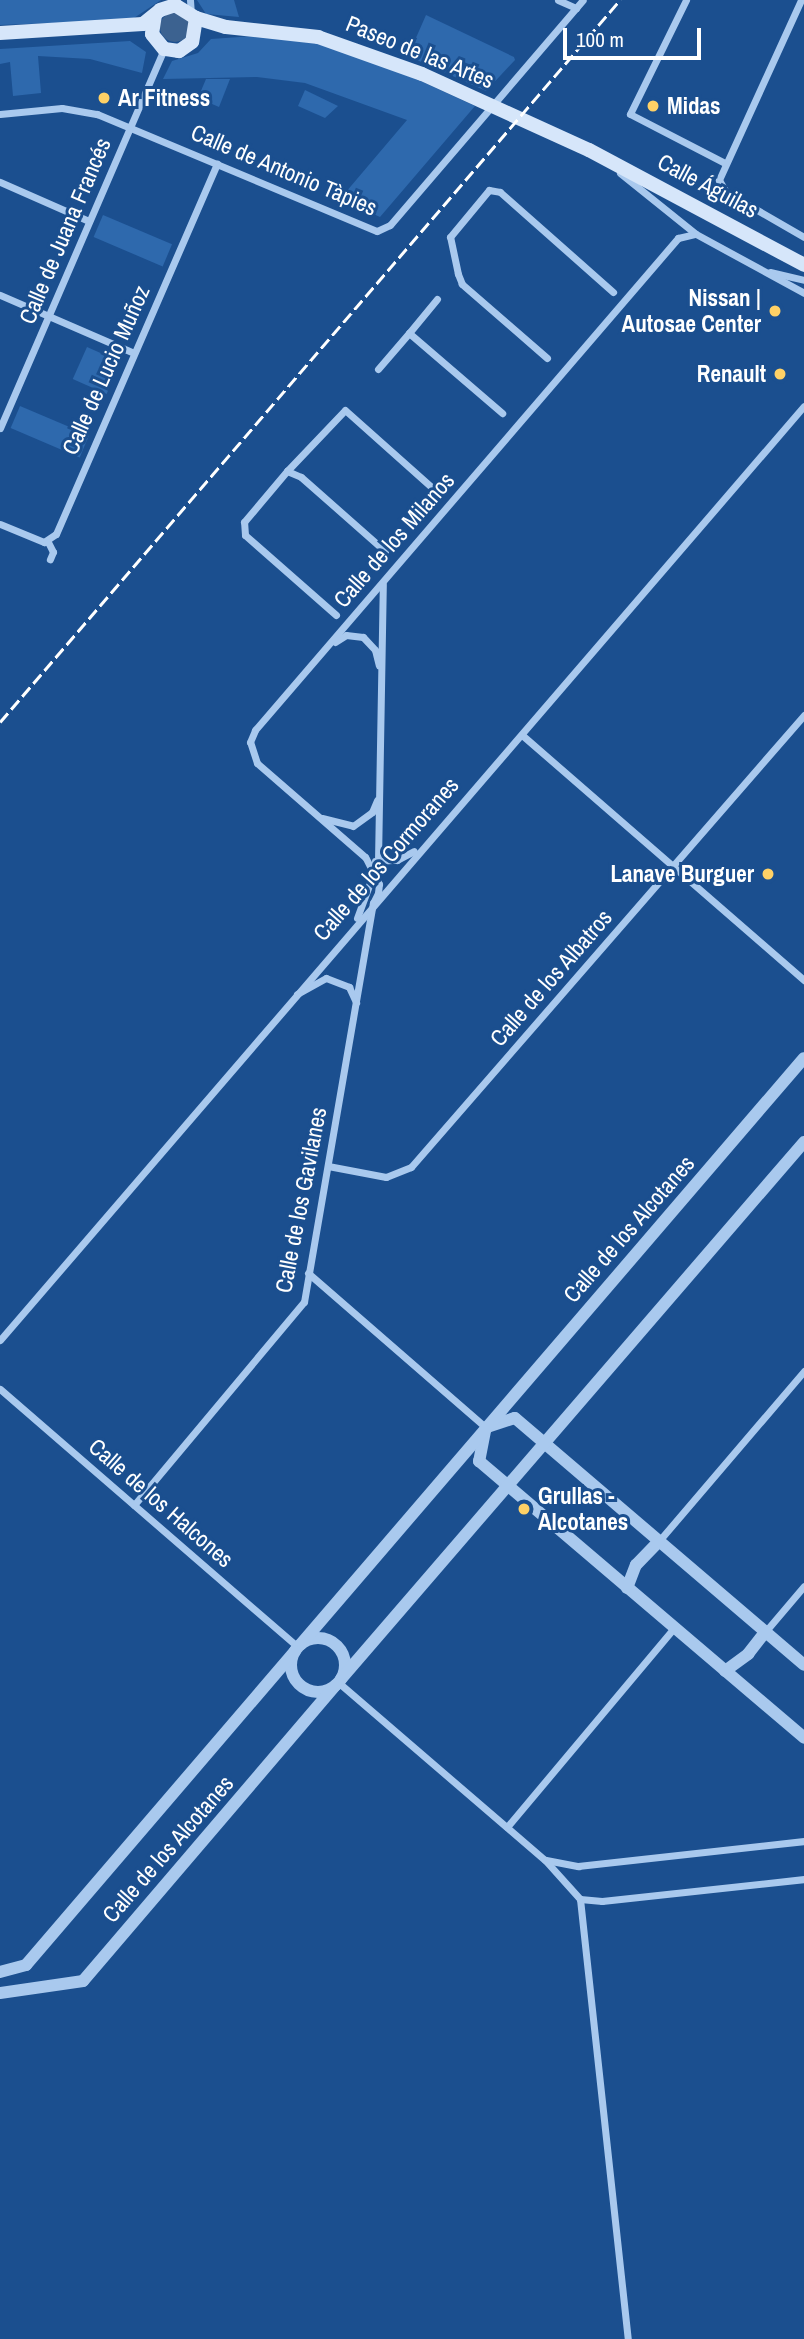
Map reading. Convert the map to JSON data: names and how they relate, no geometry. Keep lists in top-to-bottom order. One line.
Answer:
{"streets":{"main road":["Paseo de las Artes","Calle Águilas"],"street":["Calle de Antonio Tàpies","Calle de Juana Francés","Calle de Lucio Muñoz","Calle de los Milanos","Calle de los Cormoranes","Calle de los Albatros","Calle de los Gavilanes","Calle de los Alcotanes","Calle de los Halcones"]},"crossings":[["Paseo de las Artes","Calle Águilas"],["Paseo de las Artes","Calle de Juana Francés"],["Calle de Antonio Tàpies","Calle de Juana Francés"],["Calle de Antonio Tàpies","Calle de Lucio Muñoz"],["Calle de los Milanos","Calle de los Gavilanes"],["Calle de los Cormoranes","Calle de los Gavilanes"],["Calle de los Albatros","Calle de los Gavilanes"],["Calle de los Gavilanes","Calle de los Halcones"],["Calle de los Alcotanes","Calle de los Halcones"]],"places":["Ar Fitness","Midas","Nissan | Autosae Center","Renault","Lanave Burguer","Grullas - Alcotanes"],"scale_bar":"100 m"}
